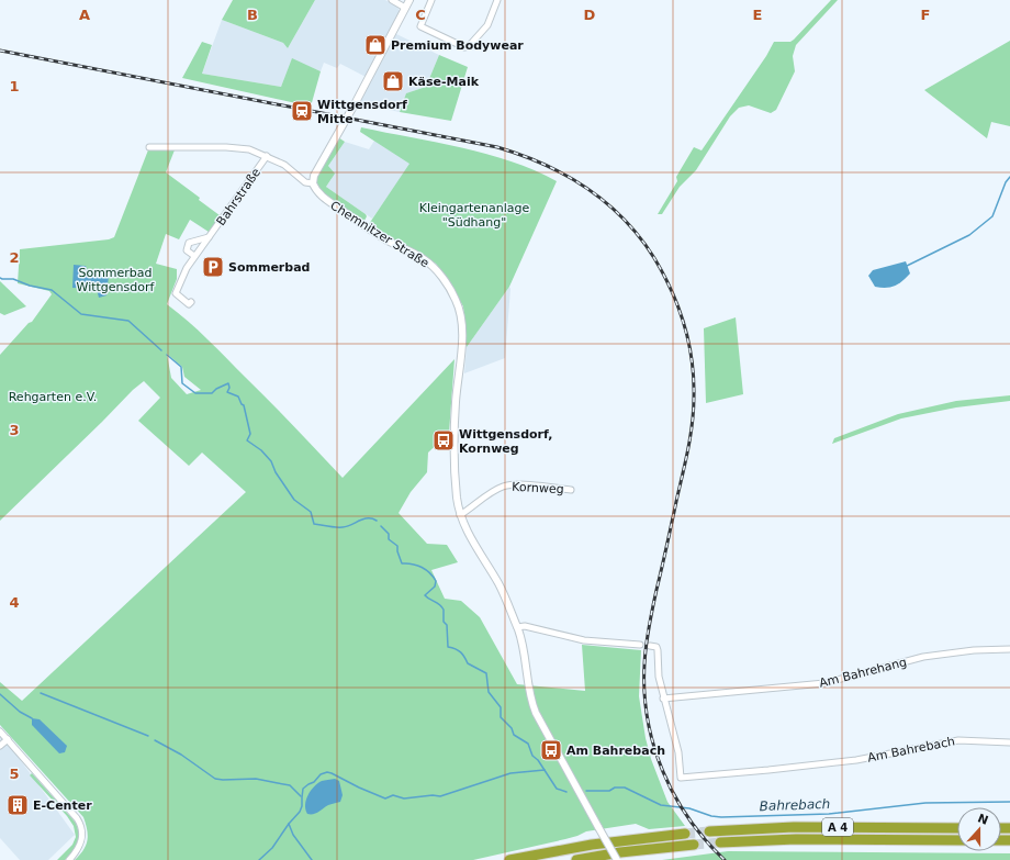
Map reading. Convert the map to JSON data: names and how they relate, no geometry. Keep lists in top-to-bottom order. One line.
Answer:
{"streets":{"highway":["A 4"],"street":["Bahrstraße","Chemnitzer Straße","Kornweg","Am Bahrehang","Am Bahrebach"]},"crossings":[["Chemnitzer Straße","Kornweg"],["Am Bahrehang","Am Bahrebach"]],"water":["Bahrebach"],"parks":["Kleingartenanlage \"Südhang\"","Sommerbad Wittgensdorf","Rehgarten e.V."],"places":{"shop":["Premium Bodywear","Käse-Maik"],"station":["Wittgensdorf Mitte"],"parking":["Sommerbad"],"bus stop":["Wittgensdorf, Kornweg","Am Bahrebach"],"building":["E-Center"]},"north":"top","grid":{"columns":["A","B","C","D","E","F"],"rows":["1","2","3","4","5"]}}
